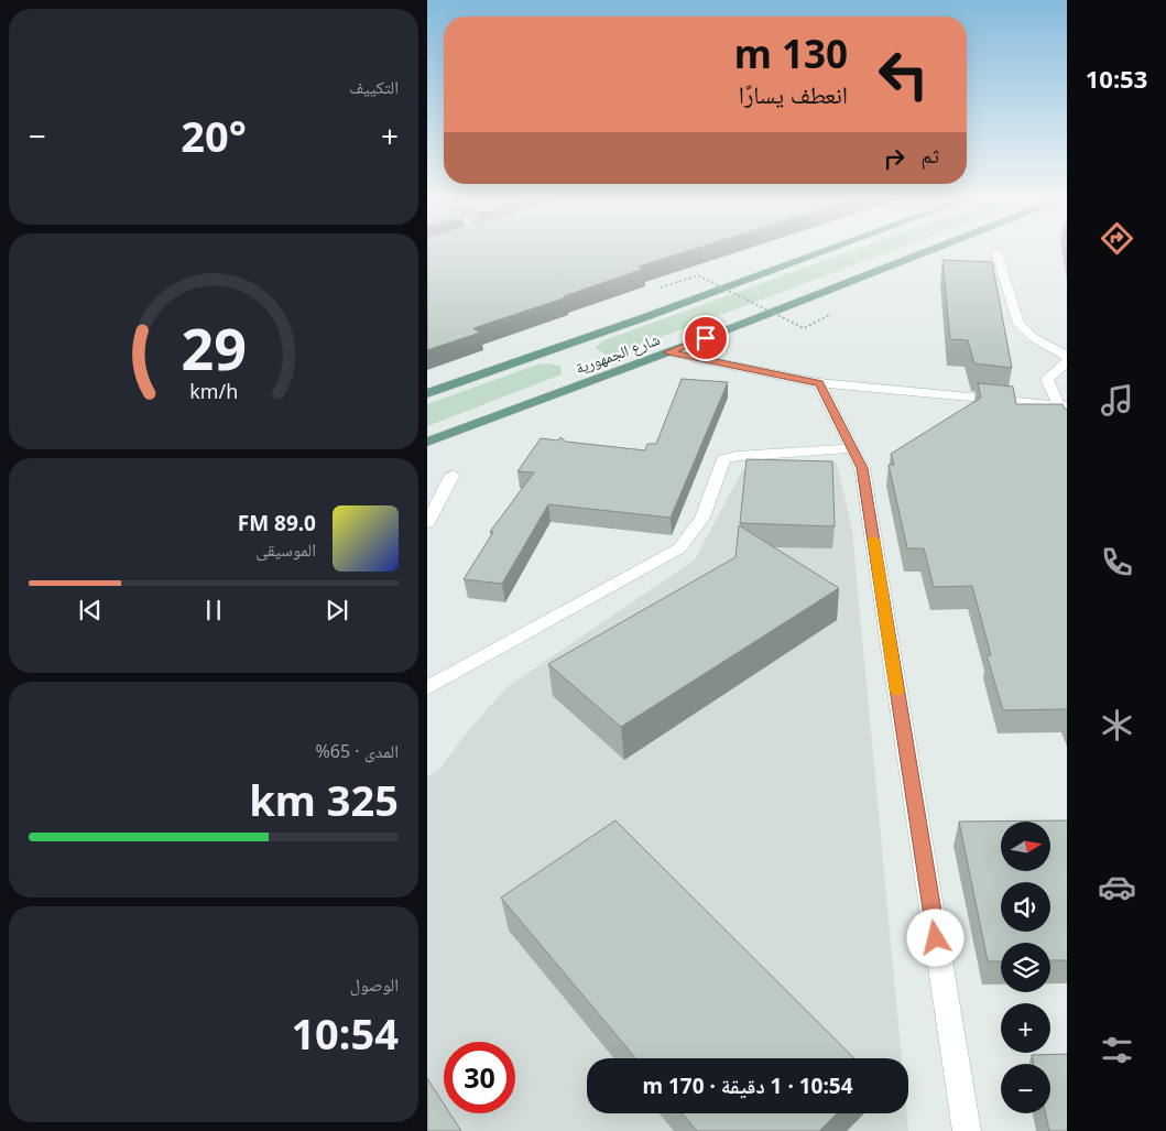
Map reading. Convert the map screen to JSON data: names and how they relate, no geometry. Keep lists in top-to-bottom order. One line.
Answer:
{"streets":{"main road":["شارع الجمهورية"]},"north":"right","page":{"tabs":"10:53","tile":["التكييف",["المدى · 65%","325 km"],["الوصول","10:54"]],"turn":["130 m","انعطف يسارًا"],"heat":["−","20°","+"],"then":"ثم","song":["89.0 FM","الموسيقى"],"map_buttons":["+","−"],"limit":"30","trip":"10:54 · 1 دقيقة · 170 m","gauge":["29","km/h"]}}
